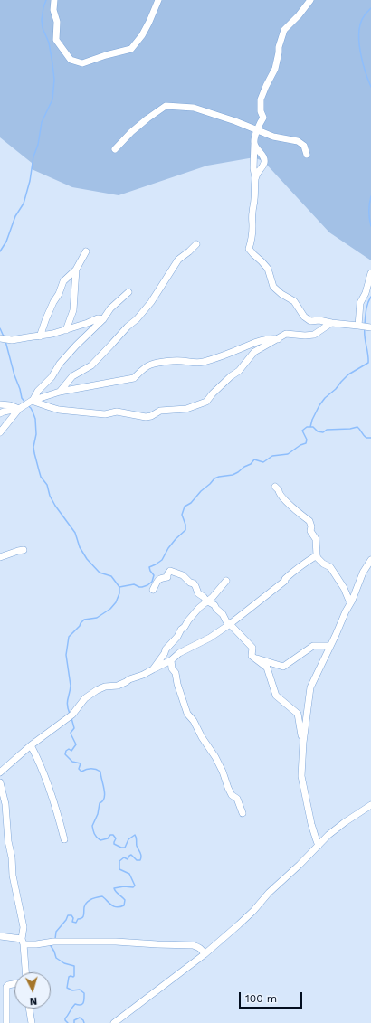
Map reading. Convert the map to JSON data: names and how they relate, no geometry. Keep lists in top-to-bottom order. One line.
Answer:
{"scale_bar":"100 m","north":"bottom"}
